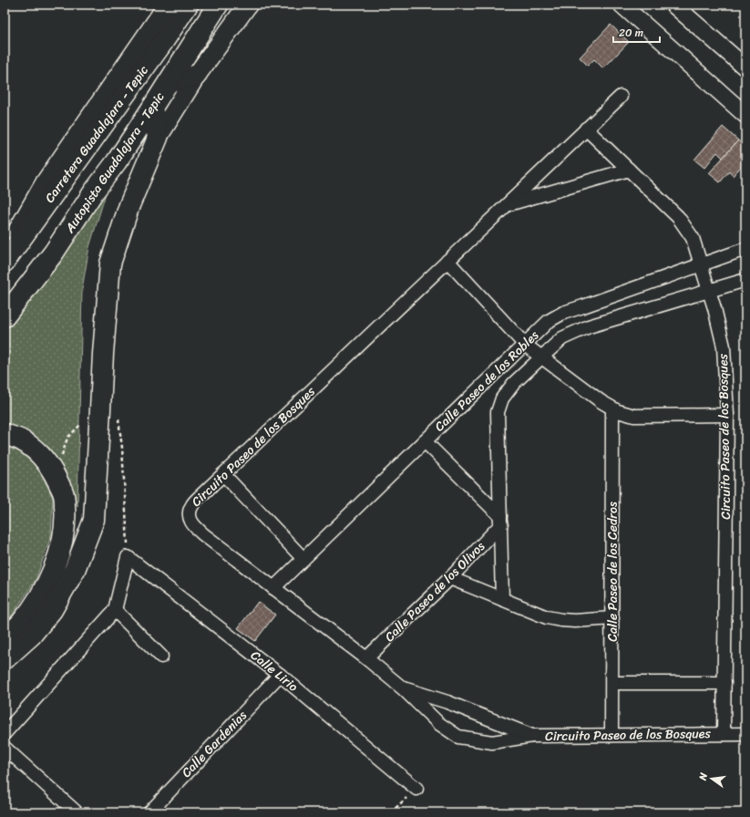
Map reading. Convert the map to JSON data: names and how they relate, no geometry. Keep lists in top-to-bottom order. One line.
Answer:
{"streets":{"highway":["Carretera Guadalajara - Tepic","Autopista Guadalajara - Tepic"],"street":["Calle Paseo de los Robles","Circuito Paseo de los Bosques","Calle Paseo de los Cedros","Calle Paseo de los Olivos","Calle Lirio","Calle Gardenias"]},"crossings":[["Calle Paseo de los Robles","Circuito Paseo de los Bosques"],["Calle Paseo de los Robles","Calle Paseo de los Olivos"],["Circuito Paseo de los Bosques","Calle Paseo de los Cedros"],["Circuito Paseo de los Bosques","Calle Paseo de los Olivos"],["Calle Lirio","Calle Gardenias"]],"scale_bar":"20 m","north":"left"}
